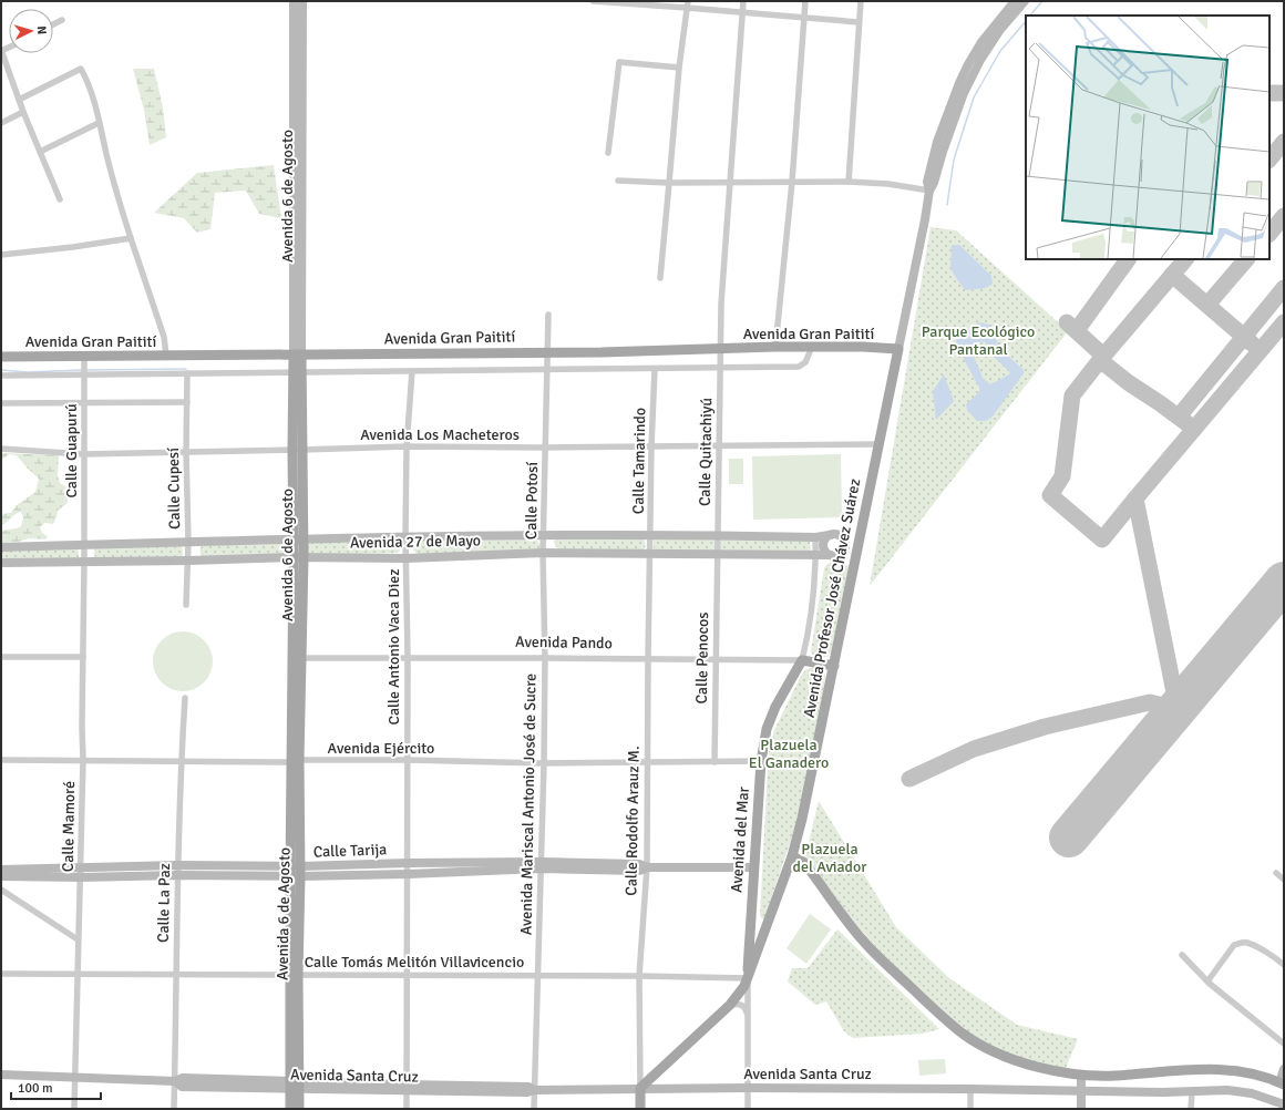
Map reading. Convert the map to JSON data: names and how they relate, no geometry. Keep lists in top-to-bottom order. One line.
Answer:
{"streets":{"main road":["Avenida 6 de Agosto","Avenida Gran Paitití","Avenida 27 de Mayo","Avenida Profesor José Chávez Suárez","Avenida Pando","Avenida del Mar","Calle Tarija","Avenida Santa Cruz"],"street":["Avenida Los Macheteros","Calle Guapurú","Calle Quitachiyú","Calle Tamarindo","Calle Cupesí","Calle Potosí","Calle Antonio Vaca Diez","Calle Penocos","Avenida Ejército","Avenida Mariscal Antonio José de Sucre","Calle Rodolfo Arauz M.","Calle Mamoré","Calle La Paz","Calle Tomás Melitón Villavicencio"]},"crossings":[["Avenida 6 de Agosto","Avenida Gran Paitití"],["Avenida 6 de Agosto","Avenida Los Macheteros"],["Avenida 6 de Agosto","Avenida 27 de Mayo"],["Avenida 6 de Agosto","Avenida Pando"],["Avenida 6 de Agosto","Avenida Ejército"],["Avenida 6 de Agosto","Calle Tarija"],["Avenida 6 de Agosto","Calle Tomás Melitón Villavicencio"],["Avenida 6 de Agosto","Avenida Santa Cruz"],["Avenida Gran Paitití","Calle Guapurú"],["Avenida Gran Paitití","Calle Quitachiyú"],["Avenida Gran Paitití","Calle Potosí"],["Avenida Gran Paitití","Avenida Profesor José Chávez Suárez"],["Avenida Los Macheteros","Calle Guapurú"],["Avenida Los Macheteros","Calle Quitachiyú"],["Avenida Los Macheteros","Calle Tamarindo"],["Avenida Los Macheteros","Calle Cupesí"],["Avenida Los Macheteros","Calle Potosí"],["Avenida Los Macheteros","Avenida Profesor José Chávez Suárez"],["Avenida Los Macheteros","Calle Antonio Vaca Diez"],["Calle Guapurú","Avenida 27 de Mayo"],["Calle Guapurú","Calle Mamoré"],["Calle Quitachiyú","Avenida 27 de Mayo"],["Calle Quitachiyú","Calle Penocos"],["Calle Tamarindo","Avenida 27 de Mayo"],["Calle Tamarindo","Calle Rodolfo Arauz M."],["Calle Cupesí","Avenida 27 de Mayo"],["Calle Potosí","Avenida 27 de Mayo"],["Calle Potosí","Avenida Mariscal Antonio José de Sucre"],["Avenida 27 de Mayo","Calle Antonio Vaca Diez"],["Avenida 27 de Mayo","Calle Penocos"],["Avenida 27 de Mayo","Avenida Mariscal Antonio José de Sucre"],["Avenida 27 de Mayo","Calle Rodolfo Arauz M."],["Avenida 27 de Mayo","Calle Mamoré"],["Avenida 27 de Mayo","Avenida del Mar"],["Avenida Profesor José Chávez Suárez","Avenida Pando"],["Avenida Profesor José Chávez Suárez","Calle Rodolfo Arauz M."],["Avenida Profesor José Chávez Suárez","Avenida del Mar"],["Avenida Profesor José Chávez Suárez","Calle Tomás Melitón Villavicencio"],["Avenida Profesor José Chávez Suárez","Avenida Santa Cruz"],["Avenida Pando","Calle Antonio Vaca Diez"],["Avenida Pando","Calle Penocos"],["Avenida Pando","Avenida Mariscal Antonio José de Sucre"],["Avenida Pando","Calle Rodolfo Arauz M."],["Avenida Pando","Avenida del Mar"],["Calle Antonio Vaca Diez","Avenida Ejército"],["Calle Antonio Vaca Diez","Calle Tarija"],["Calle Antonio Vaca Diez","Calle Tomás Melitón Villavicencio"],["Calle Antonio Vaca Diez","Avenida Santa Cruz"],["Calle Penocos","Avenida Ejército"],["Avenida Ejército","Avenida Mariscal Antonio José de Sucre"],["Avenida Ejército","Calle Rodolfo Arauz M."],["Avenida Ejército","Calle Mamoré"],["Avenida Ejército","Avenida del Mar"],["Avenida Ejército","Calle La Paz"],["Avenida Mariscal Antonio José de Sucre","Calle Tarija"],["Avenida Mariscal Antonio José de Sucre","Calle Tomás Melitón Villavicencio"],["Avenida Mariscal Antonio José de Sucre","Avenida Santa Cruz"],["Calle Rodolfo Arauz M.","Calle Tarija"],["Calle Rodolfo Arauz M.","Calle Tomás Melitón Villavicencio"],["Calle Rodolfo Arauz M.","Avenida Santa Cruz"],["Calle Mamoré","Calle Tarija"],["Calle Mamoré","Calle Tomás Melitón Villavicencio"],["Calle Mamoré","Avenida Santa Cruz"],["Avenida del Mar","Calle Tarija"],["Avenida del Mar","Calle Tomás Melitón Villavicencio"],["Avenida del Mar","Avenida Santa Cruz"],["Calle Tarija","Calle La Paz"],["Calle La Paz","Calle Tomás Melitón Villavicencio"],["Calle La Paz","Avenida Santa Cruz"]],"parks":["Parque Ecológico Pantanal","Plazuela El Ganadero","Plazuela del Aviador"],"scale_bar":"100 m","north":"right"}
